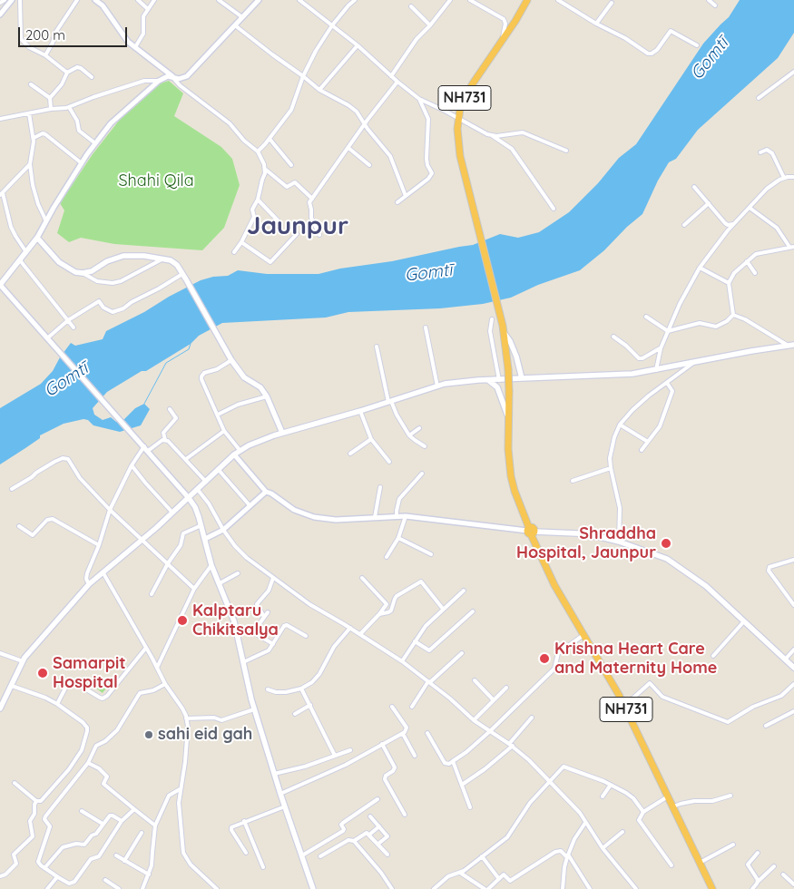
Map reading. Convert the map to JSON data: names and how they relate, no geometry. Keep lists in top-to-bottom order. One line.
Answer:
{"streets":{"highway":["NH731"]},"districts":["Jaunpur"],"water":["Gomtī"],"parks":["Shahi Qila"],"places":["Shraddha Hospital, Jaunpur","Kalptaru Chikitsalya","Krishna Heart Care and Maternity Home","Samarpit Hospital","sahi eid gah"],"scale_bar":"200 m"}
